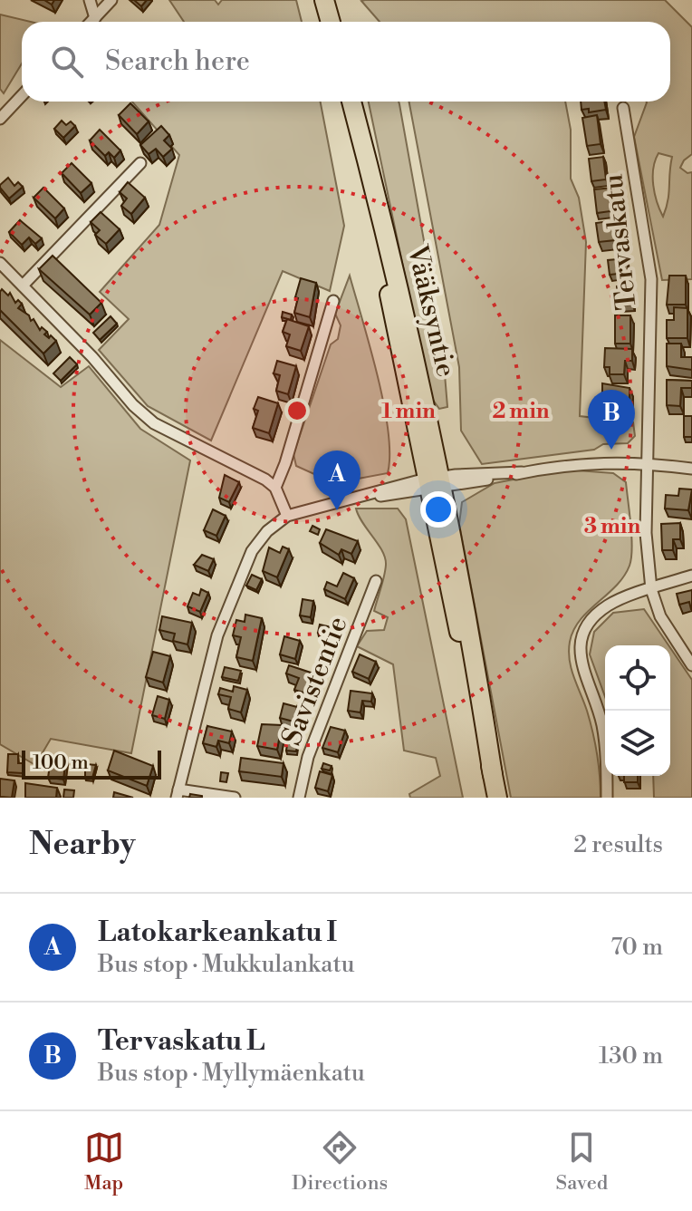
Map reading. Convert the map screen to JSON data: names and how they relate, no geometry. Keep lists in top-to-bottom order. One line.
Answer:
{"streets":{"highway":["Vääksyntie"],"street":["Tervaskatu","Savistentie"]},"scale_bar":"100 m","page":{"search":"Search here","pins":["B","A"],"scale":"100 m","heading":["Nearby","2 results"],"list":[{"mark":"A","name":"Latokarkeankatu I","note":"Bus stop · Mukkulankatu","value":"70 m"},{"mark":"B","name":"Tervaskatu L","note":"Bus stop · Myllymäenkatu","value":"130 m"}],"nav":["Map","Directions","Saved"]},"rings":["1 min","2 min","3 min"]}
